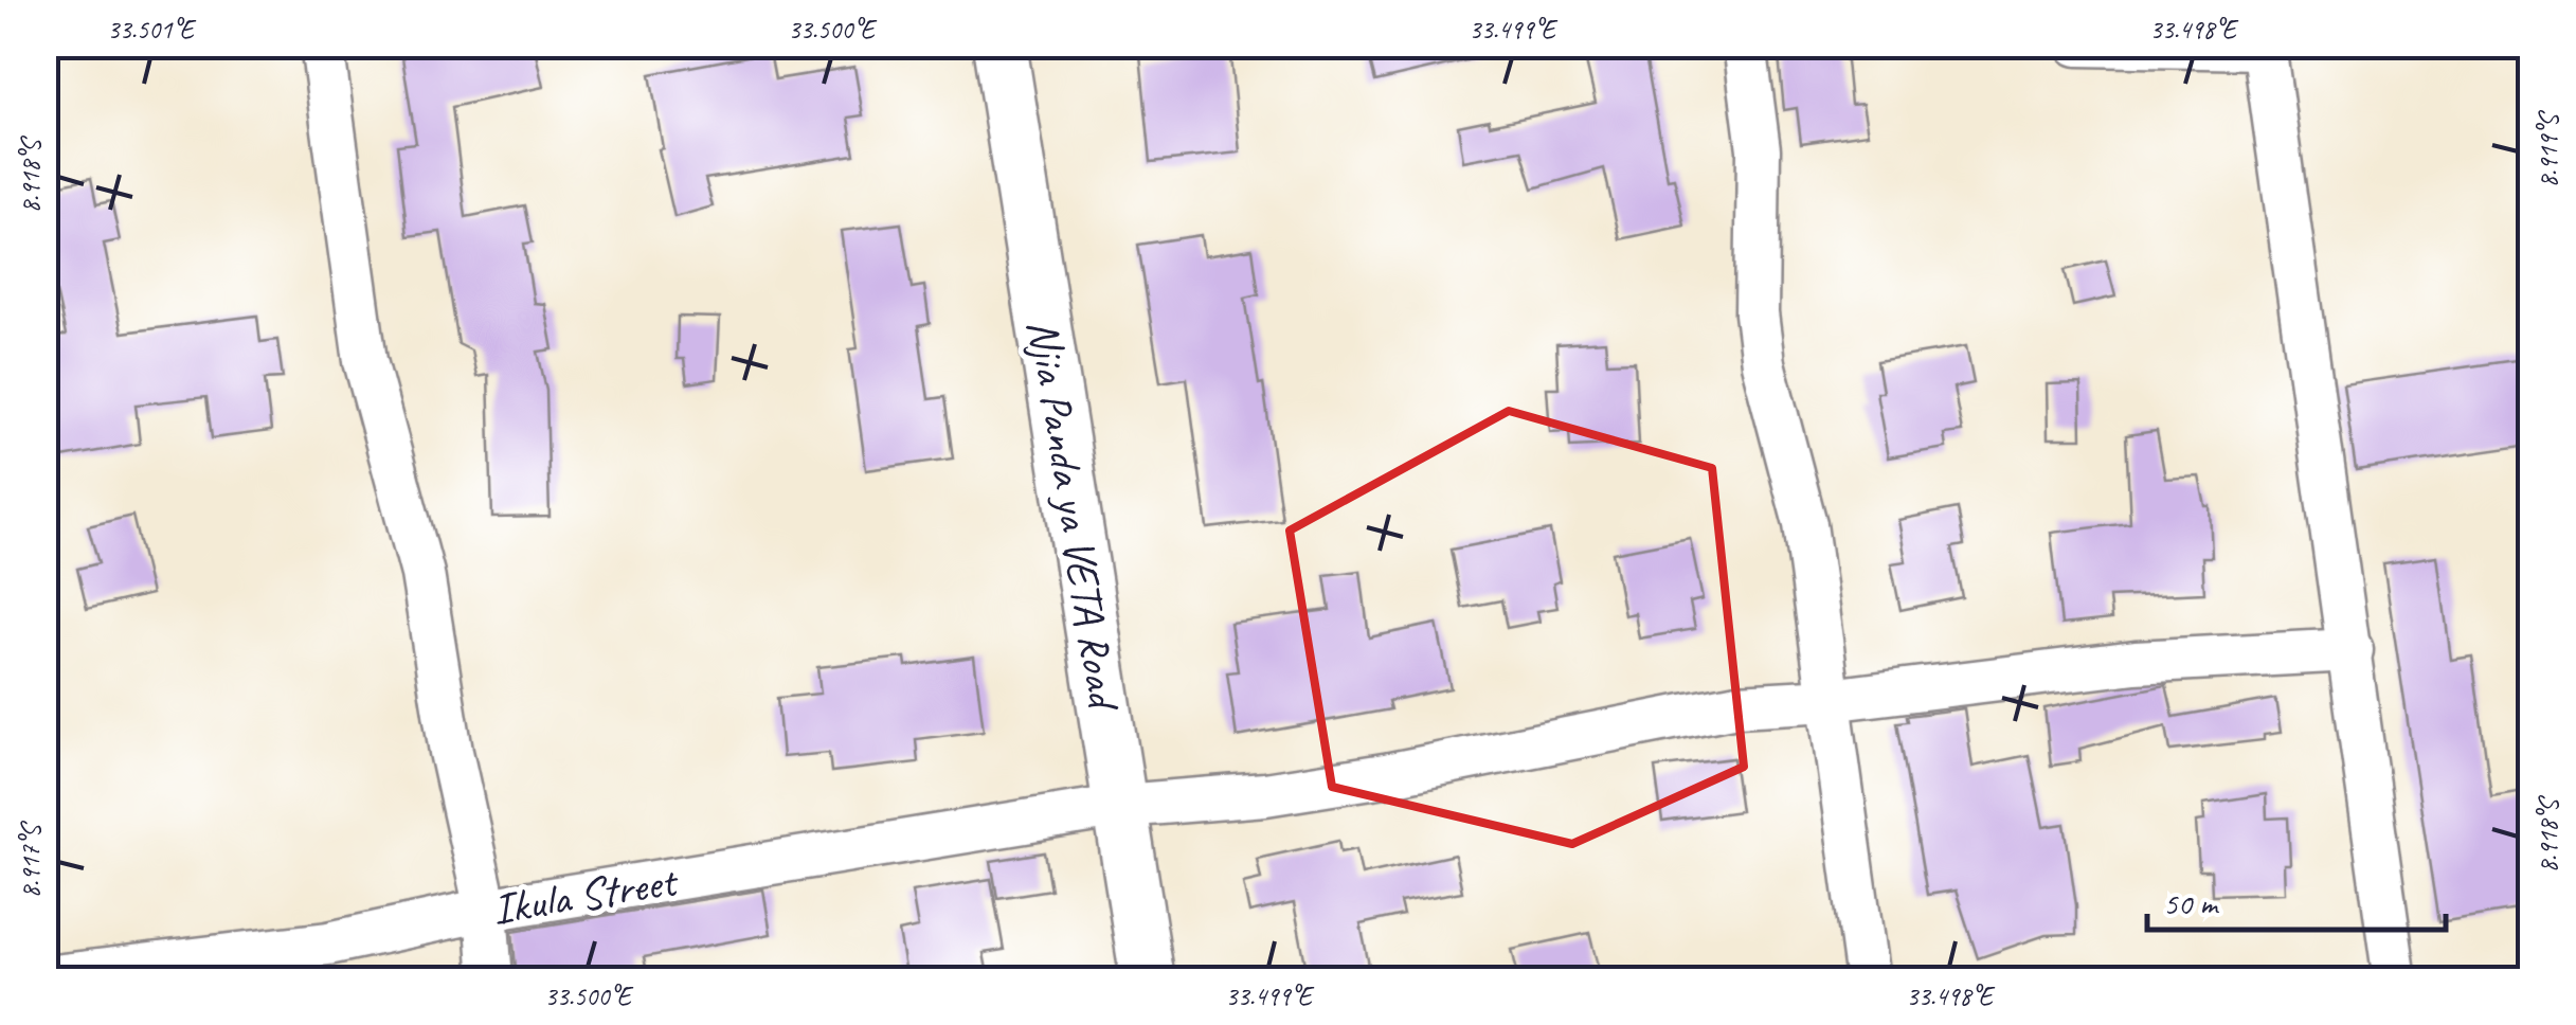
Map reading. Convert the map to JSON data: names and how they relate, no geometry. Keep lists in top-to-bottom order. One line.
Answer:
{"streets":{"street":["Njia Panda ya VETA Road","Ikula Street"]},"crossings":[["Njia Panda ya VETA Road","Ikula Street"]],"scale_bar":"50 m","coordinates":["33.501°E","33.500°E","33.499°E","33.498°E","8.919°S","8.918°S","8.917°S"]}
